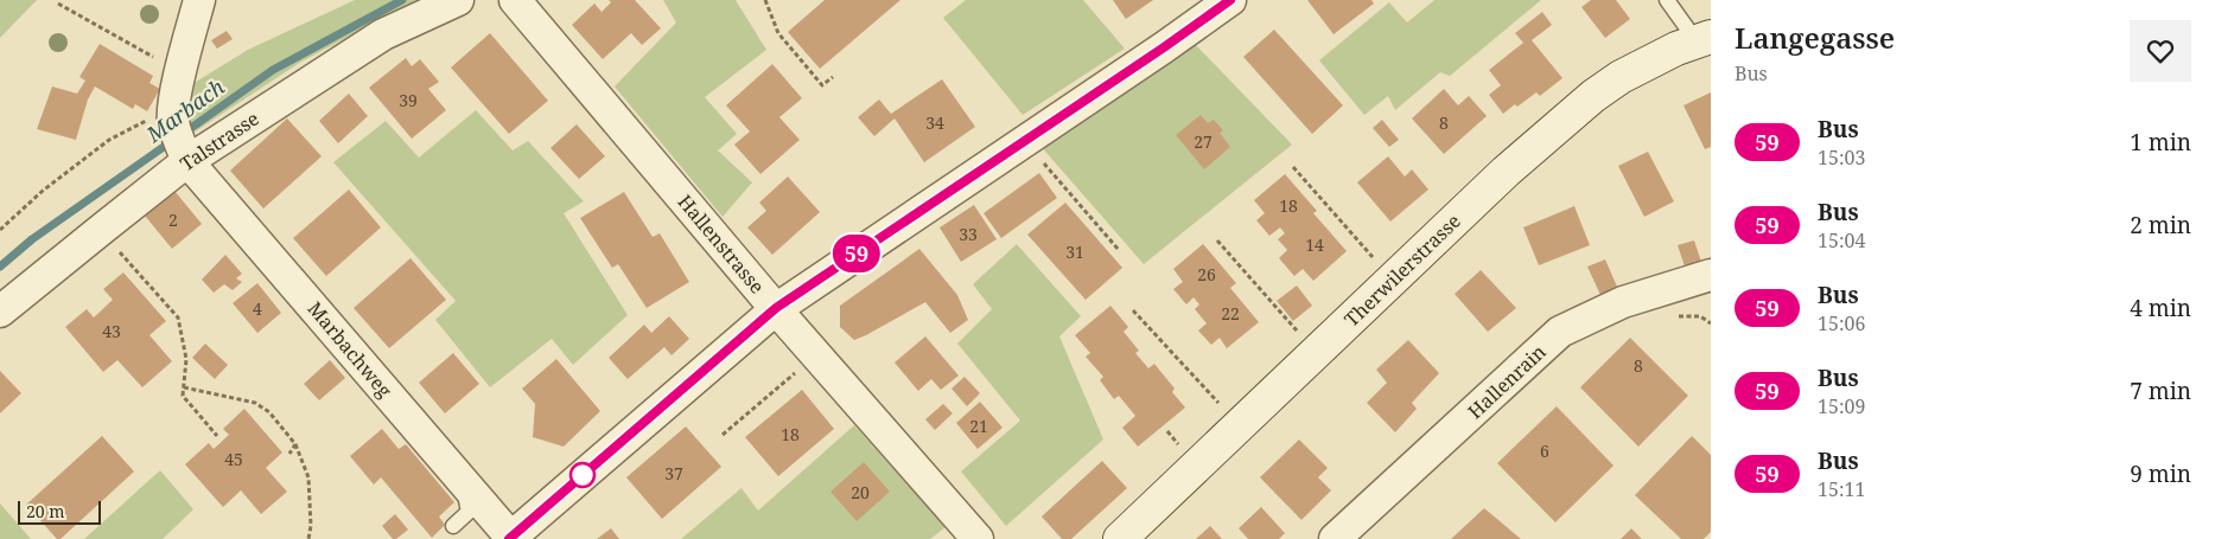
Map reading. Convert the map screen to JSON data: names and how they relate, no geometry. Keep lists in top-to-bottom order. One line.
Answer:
{"streets":{"main road":["Therwilerstrasse"],"street":["Talstrasse","Hallenstrasse","Marbachweg","Hallenrain"]},"crossings":[["Talstrasse","Marbachweg"]],"water":["Marbach"],"lines":["bus line 59"],"house_numbers":["39","34","8","27","18","2","33","14","31","26","4","22","43","8","21","18","6","45","37","20"],"scale_bar":"20 m","page":{"on_map":"59","heading":["Langegasse","Bus"],"list":[{"mark":"59","name":"Bus","note":"15:03","value":"1 min"},{"mark":"59","name":"Bus","note":"15:04","value":"2 min"},{"mark":"59","name":"Bus","note":"15:06","value":"4 min"},{"mark":"59","name":"Bus","note":"15:09","value":"7 min"},{"mark":"59","name":"Bus","note":"15:11","value":"9 min"}],"scale":"20 m"}}
